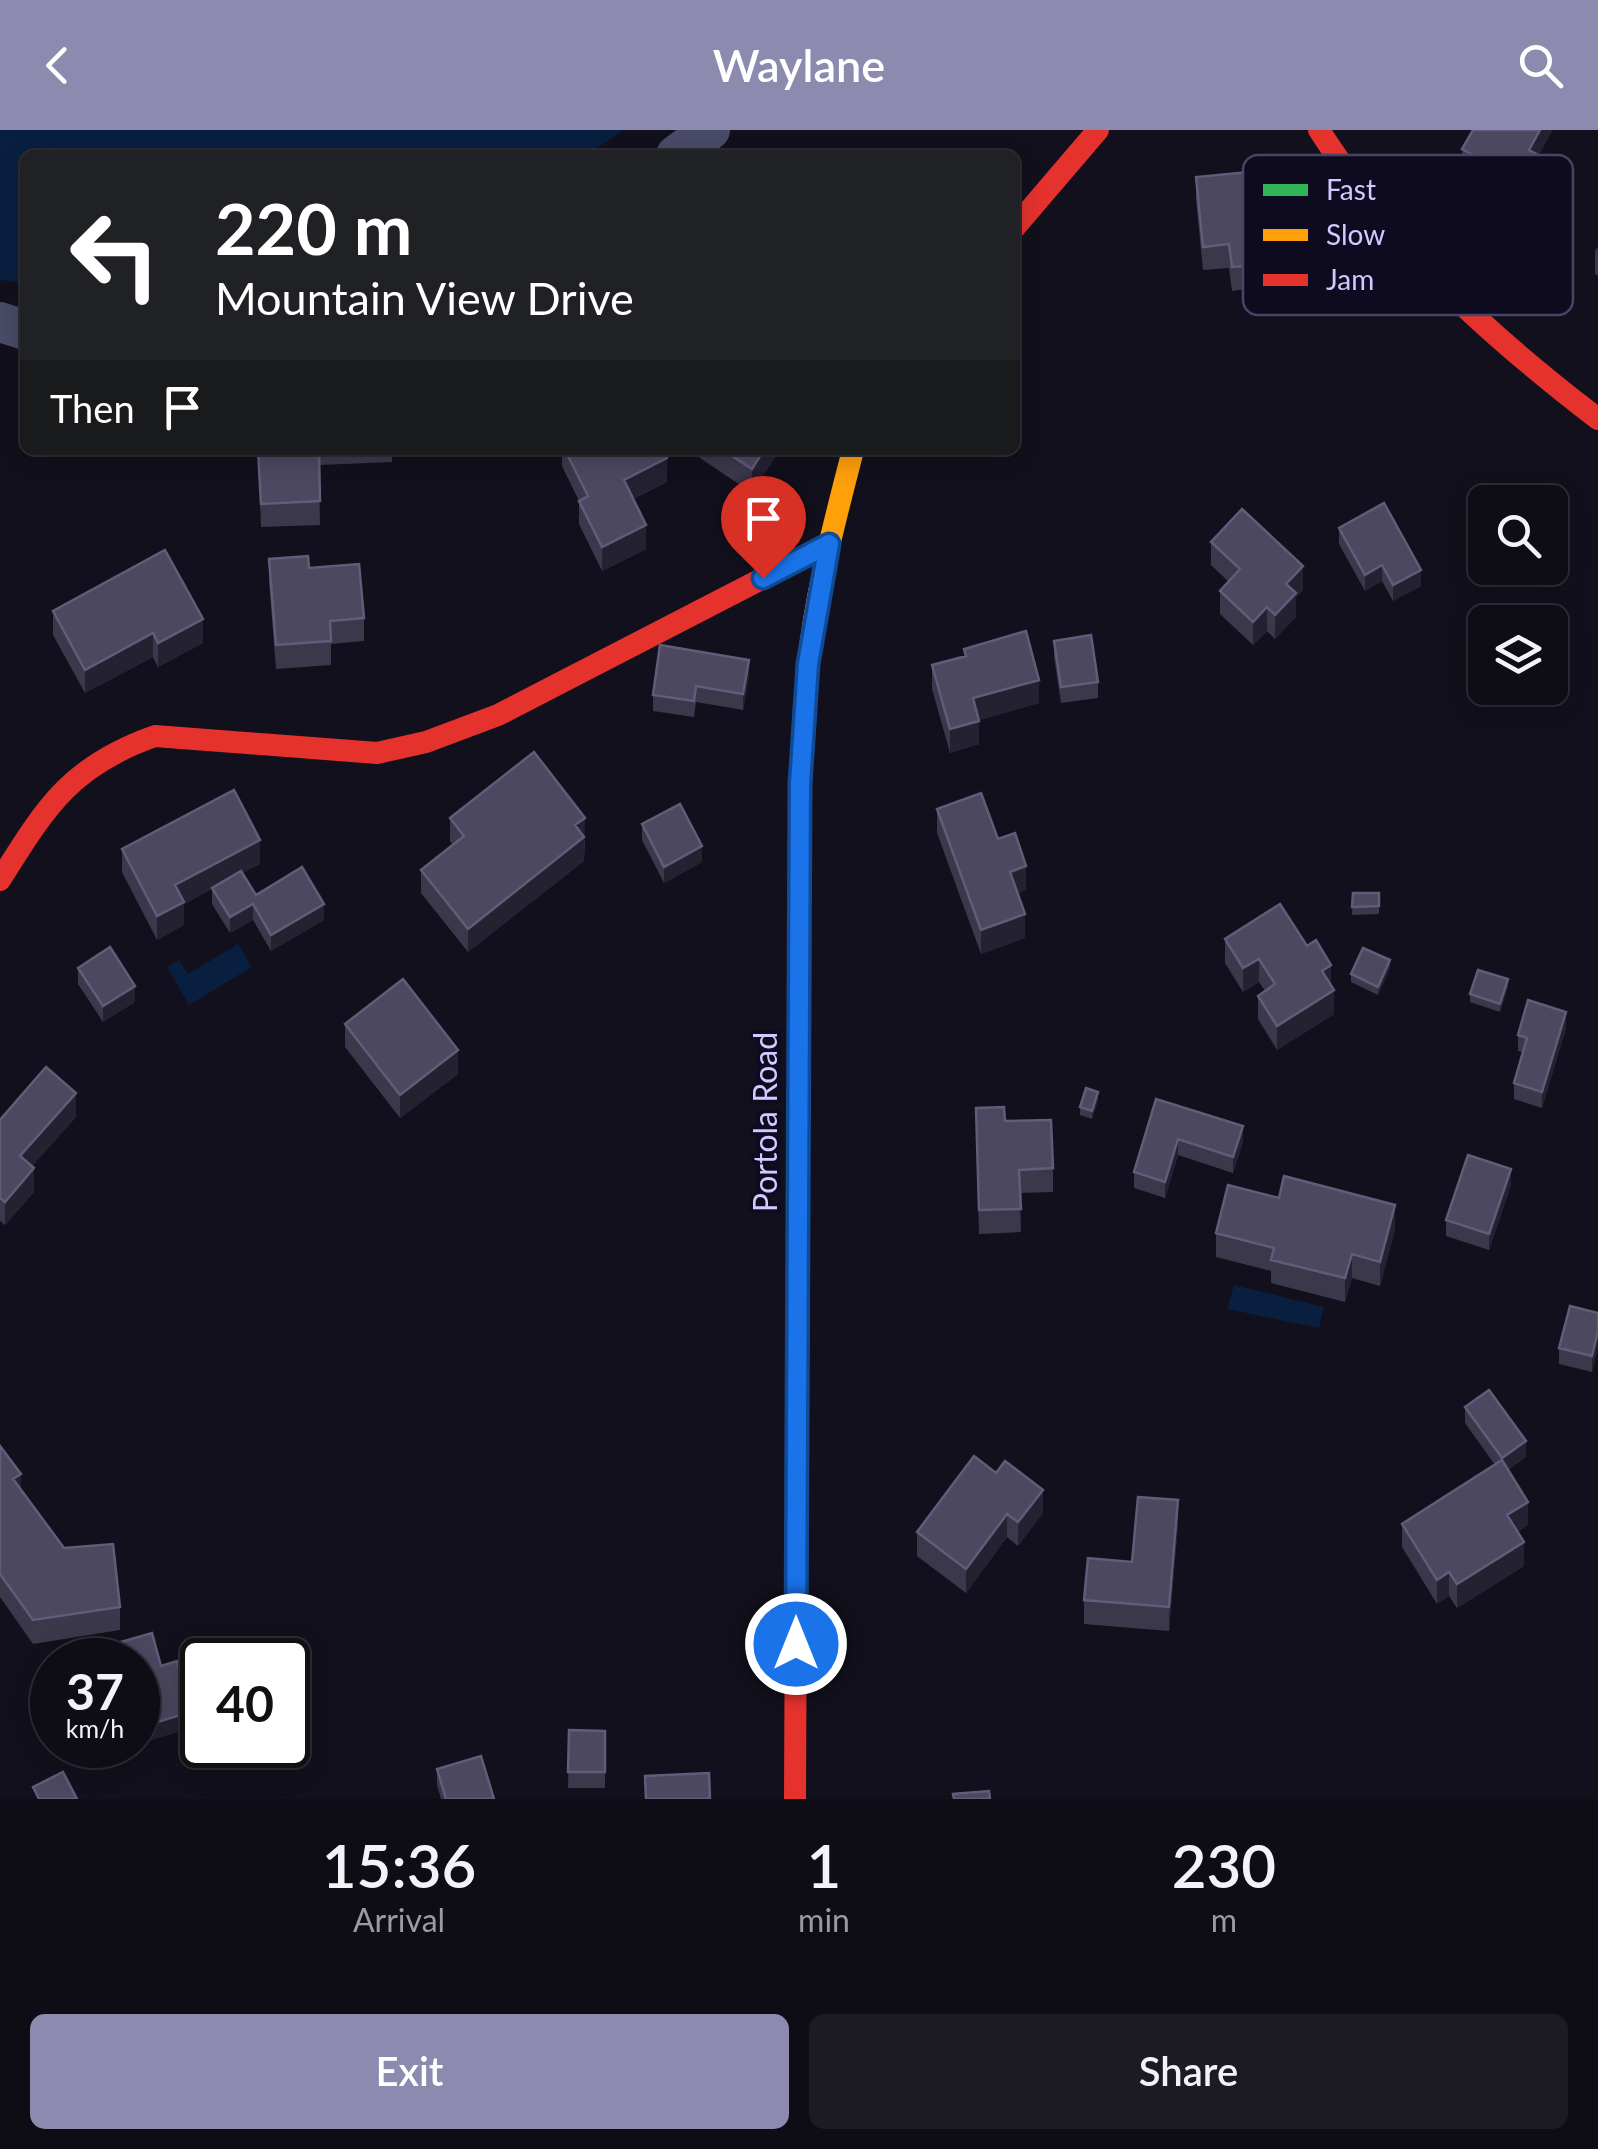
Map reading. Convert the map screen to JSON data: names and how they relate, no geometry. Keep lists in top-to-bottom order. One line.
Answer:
{"streets":{"street":["Portola Road"]},"legend":["Fast","Slow","Jam"],"page":{"header":"Waylane","turn":["220 m","Mountain View Drive"],"then":"Then","speed":"37 km/h","limit":"40","eta":["15:36","Arrival","1","min","230","m"],"buttons":["Exit","Share"]}}
